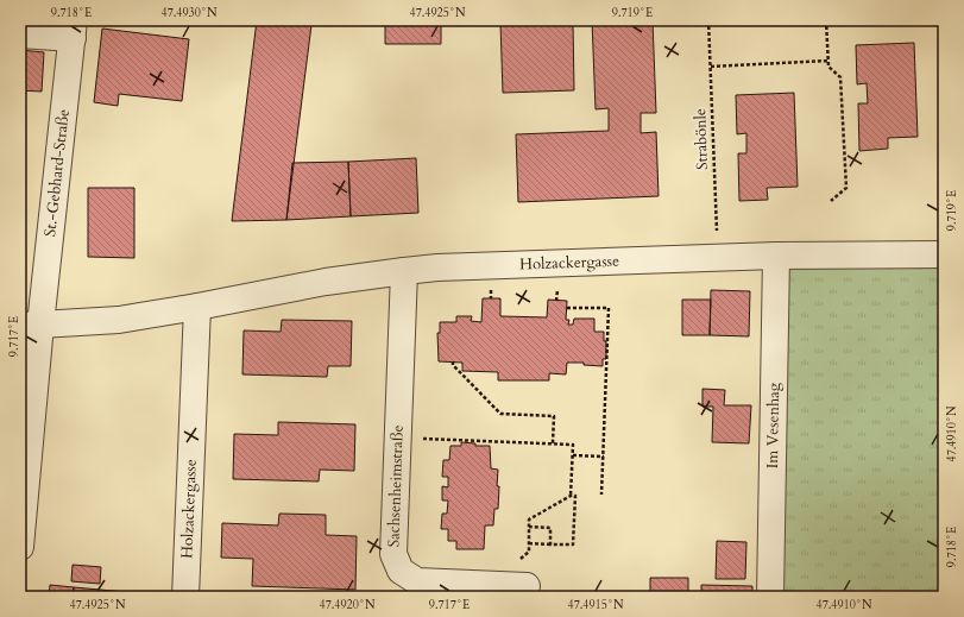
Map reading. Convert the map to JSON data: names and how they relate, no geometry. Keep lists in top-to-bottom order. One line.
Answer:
{"streets":{"street":["St.-Gebhard-Straße","Holzackergasse","Im Vesenhag","Sachsenheimstraße"],"path":["Strabönle"]},"crossings":[["Strabönle","Holzackergasse"],["St.-Gebhard-Straße","Holzackergasse"],["Holzackergasse","Im Vesenhag"],["Holzackergasse","Sachsenheimstraße"]],"coordinates":["9.718°E","47.4930°N","47.4925°N","9.719°E","9.717°E","47.4910°N","47.4920°N","47.4915°N"]}
